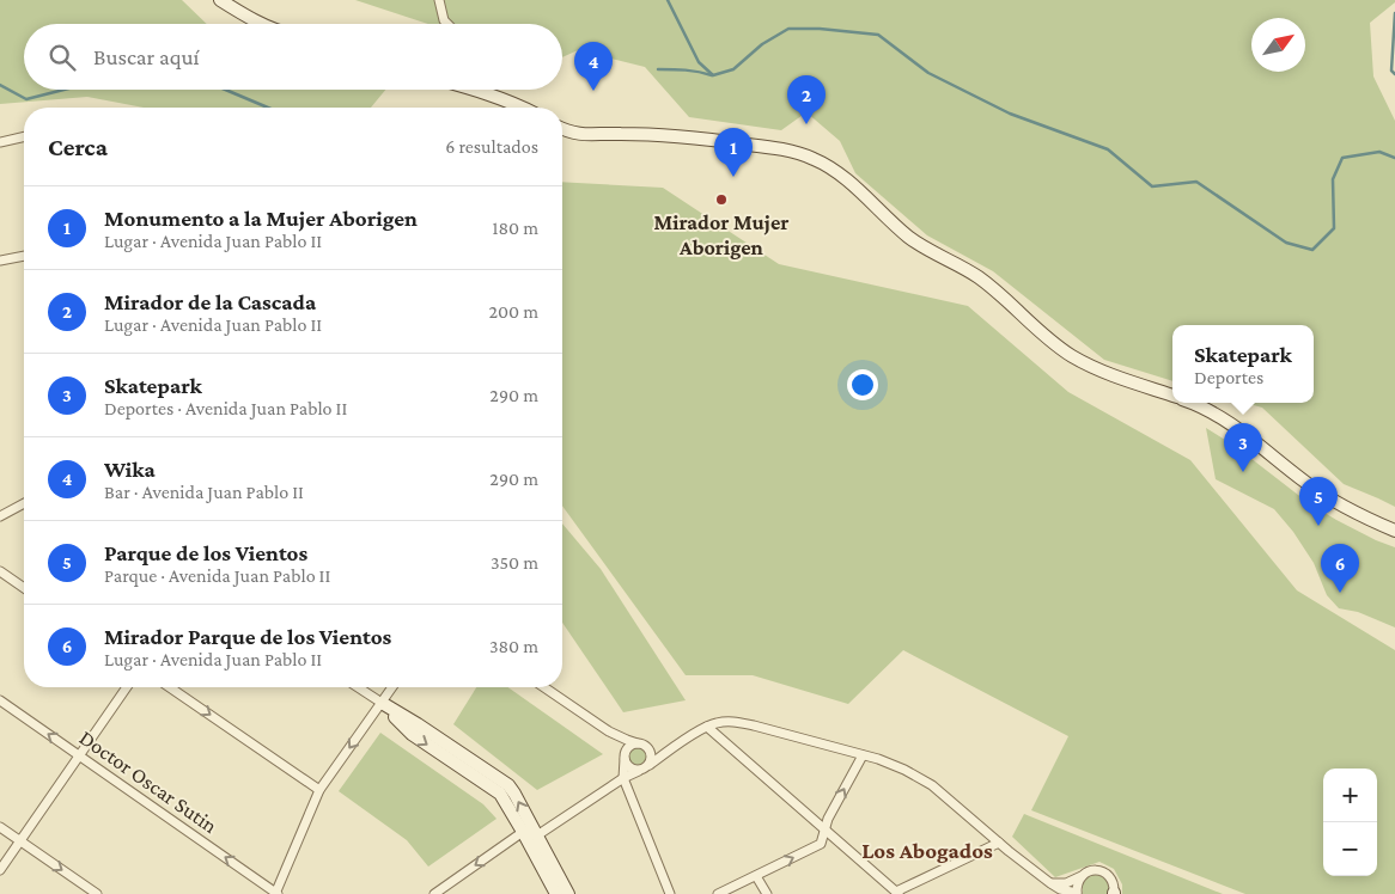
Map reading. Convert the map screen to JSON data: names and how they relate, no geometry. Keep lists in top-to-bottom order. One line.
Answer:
{"streets":{"street":["Doctor Oscar Sutin"]},"one_way":["Doctor Oscar Sutin"],"districts":["Los Abogados"],"places":["Mirador Mujer Aborigen"],"north":"top right","page":{"search":"Buscar aquí","pins":["4","2","1","3","5","6"],"heading":["Cerca","6 resultados"],"list":[{"mark":"1","name":"Monumento a la Mujer Aborigen","note":"Lugar · Avenida Juan Pablo II","value":"180 m"},{"mark":"2","name":"Mirador de la Cascada","note":"Lugar · Avenida Juan Pablo II","value":"200 m"},{"mark":"3","name":"Skatepark","note":"Deportes · Avenida Juan Pablo II","value":"290 m"},{"mark":"4","name":"Wika","note":"Bar · Avenida Juan Pablo II","value":"290 m"},{"mark":"5","name":"Parque de los Vientos","note":"Parque · Avenida Juan Pablo II","value":"350 m"},{"mark":"6","name":"Mirador Parque de los Vientos","note":"Lugar · Avenida Juan Pablo II","value":"380 m"}],"popup":["Skatepark","Deportes"],"map_buttons":["+","−"]}}
